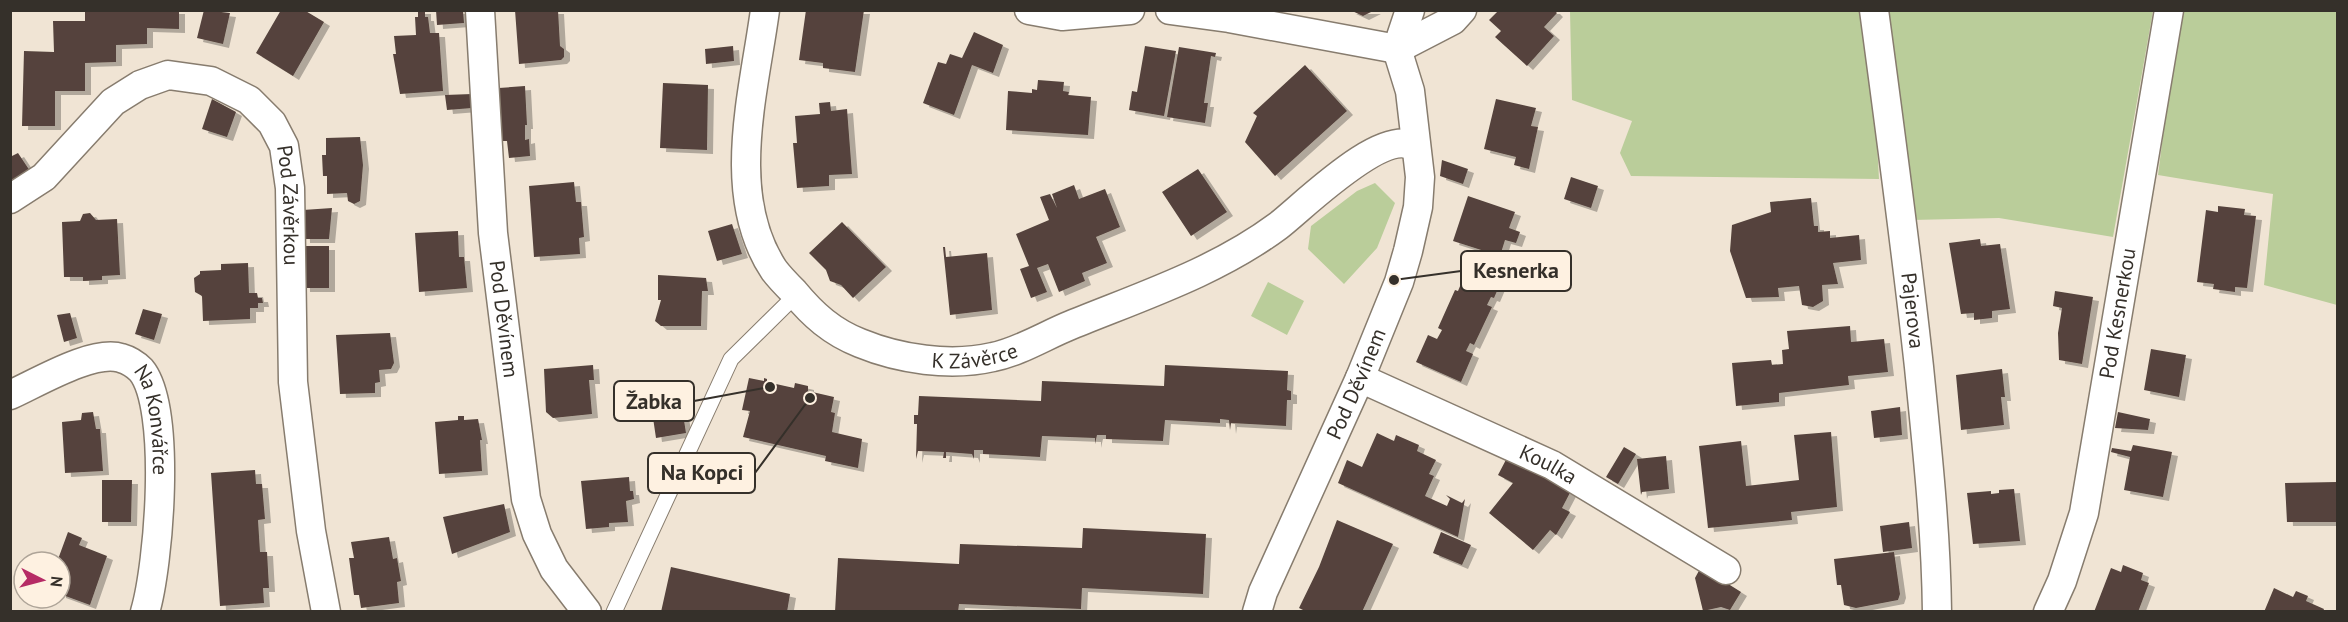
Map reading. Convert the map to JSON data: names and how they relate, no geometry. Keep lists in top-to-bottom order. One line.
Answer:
{"streets":{"street":["Pod Závěrkou","Pajerova","Pod Kesnerkou","Pod Děvínem","K Závěrce","Na Konvářce","Koulka"]},"crossings":[["Pod Děvínem","K Závěrce"],["Pod Děvínem","Koulka"]],"places":["Kesnerka","Žabka","Na Kopci"],"north":"right"}
